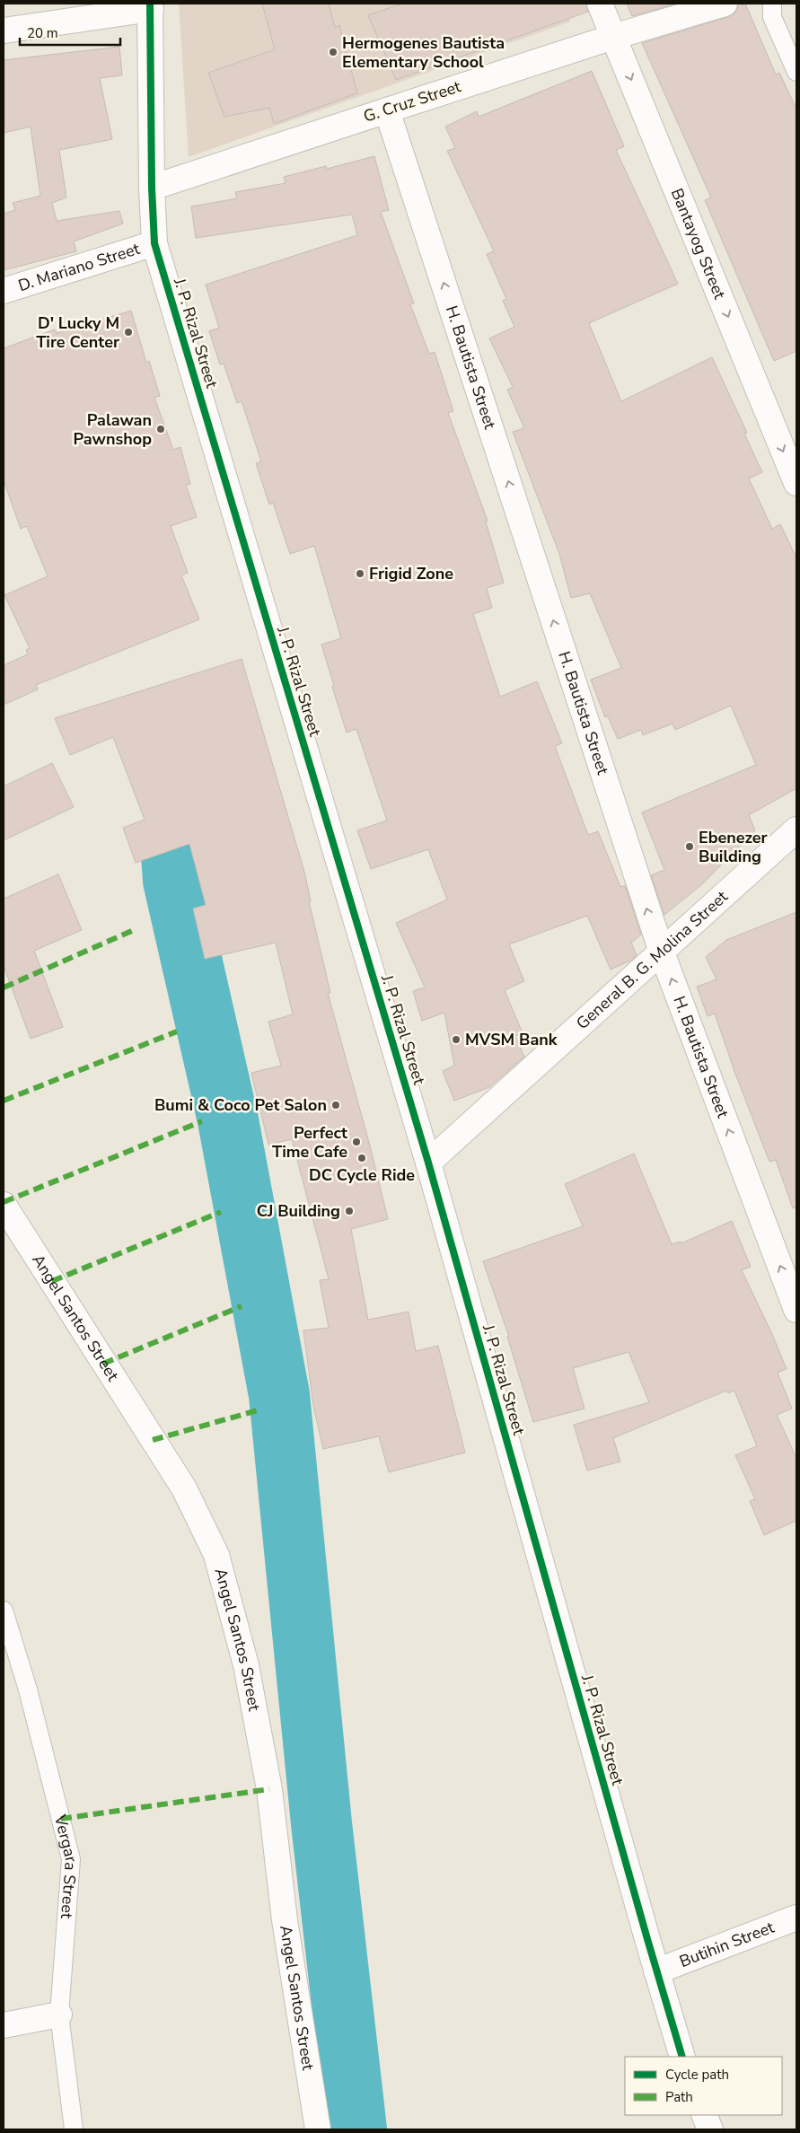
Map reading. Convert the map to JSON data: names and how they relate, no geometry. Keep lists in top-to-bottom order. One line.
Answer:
{"streets":{"street":["G. Cruz Street","Bantayog Street","D. Mariano Street","J. P. Rizal Street","H. Bautista Street","General B. G. Molina Street","Angel Santos Street","Butihin Street"],"lane":["Vergara Street"]},"crossings":[["G. Cruz Street","Bantayog Street"],["G. Cruz Street","J. P. Rizal Street"],["G. Cruz Street","H. Bautista Street"],["D. Mariano Street","J. P. Rizal Street"],["J. P. Rizal Street","General B. G. Molina Street"],["J. P. Rizal Street","Butihin Street"],["H. Bautista Street","General B. G. Molina Street"]],"one_way":["Bantayog Street","H. Bautista Street"],"places":["Hermogenes Bautista Elementary School","D' Lucky M Tire Center","Palawan Pawnshop","Frigid Zone","Ebenezer Building","MVSM Bank","Bumi & Coco Pet Salon","Perfect Time Cafe","DC Cycle Ride","CJ Building"],"legend":["Cycle path","Path"],"scale_bar":"20 m"}
